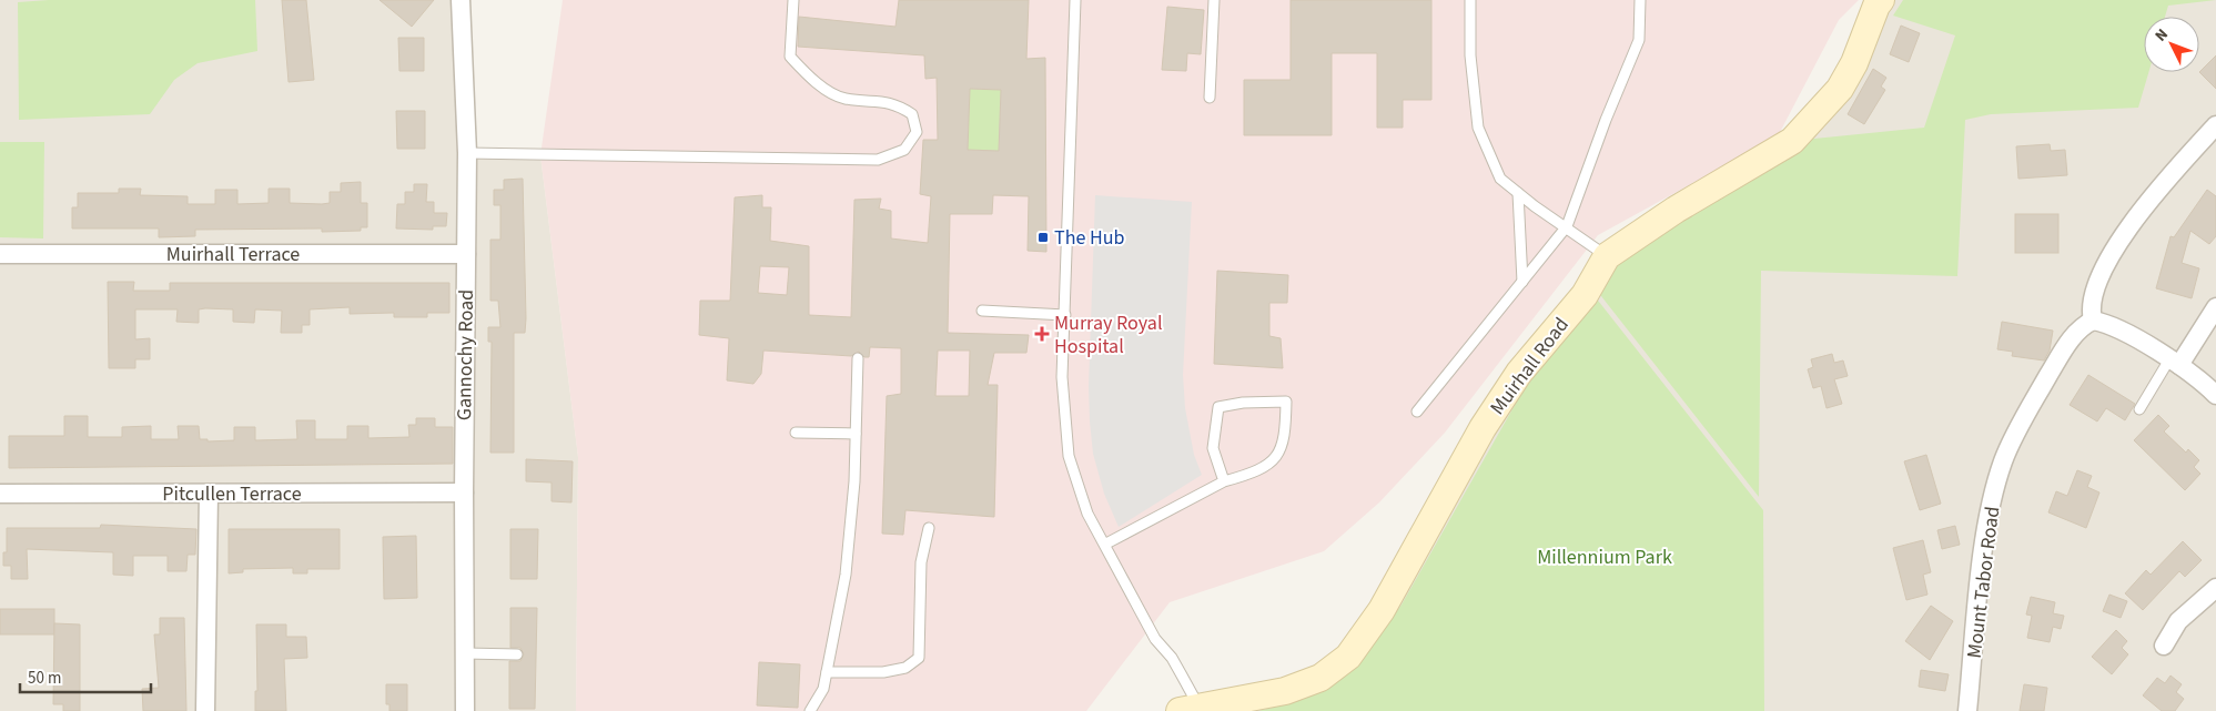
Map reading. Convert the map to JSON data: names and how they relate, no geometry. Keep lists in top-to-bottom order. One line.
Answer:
{"streets":{"street":["Muirhall Terrace","Gannochy Road","Muirhall Road","Pitcullen Terrace","Mount Tabor Road"]},"crossings":[["Muirhall Terrace","Gannochy Road"],["Gannochy Road","Pitcullen Terrace"]],"parks":["Millennium Park"],"places":{"transit":["The Hub"],"health":["Murray Royal Hospital"]},"scale_bar":"50 m","north":"top left"}
